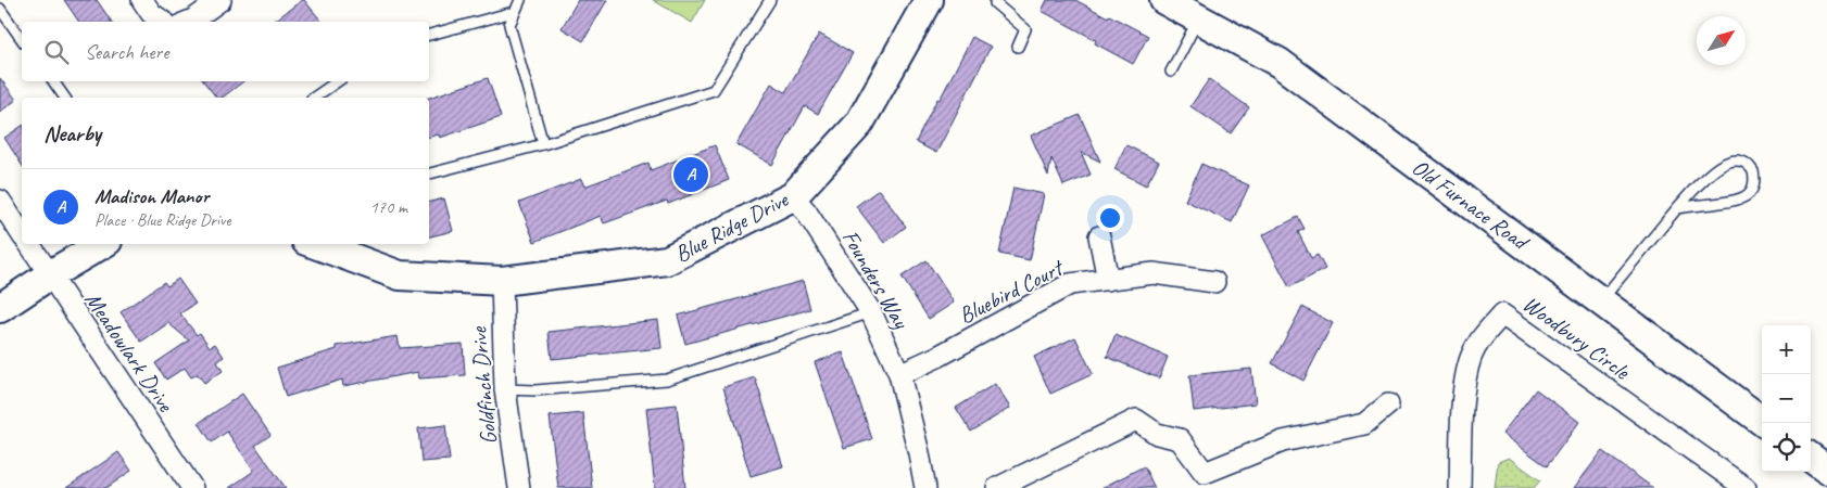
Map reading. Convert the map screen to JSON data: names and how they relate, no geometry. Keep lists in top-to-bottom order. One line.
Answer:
{"streets":{"street":["Old Furnace Road","Blue Ridge Drive","Founders Way","Bluebird Court","Woodbury Circle","Meadowlark Drive","Goldfinch Drive"]},"crossings":[["Blue Ridge Drive","Founders Way"],["Blue Ridge Drive","Goldfinch Drive"],["Founders Way","Bluebird Court"]],"north":"top right","page":{"search":"Search here","heading":"Nearby","pins":"A","list":[{"mark":"A","name":"Madison Manor","note":"Place · Blue Ridge Drive","value":"170 m"}],"map_buttons":["+","−"]}}
